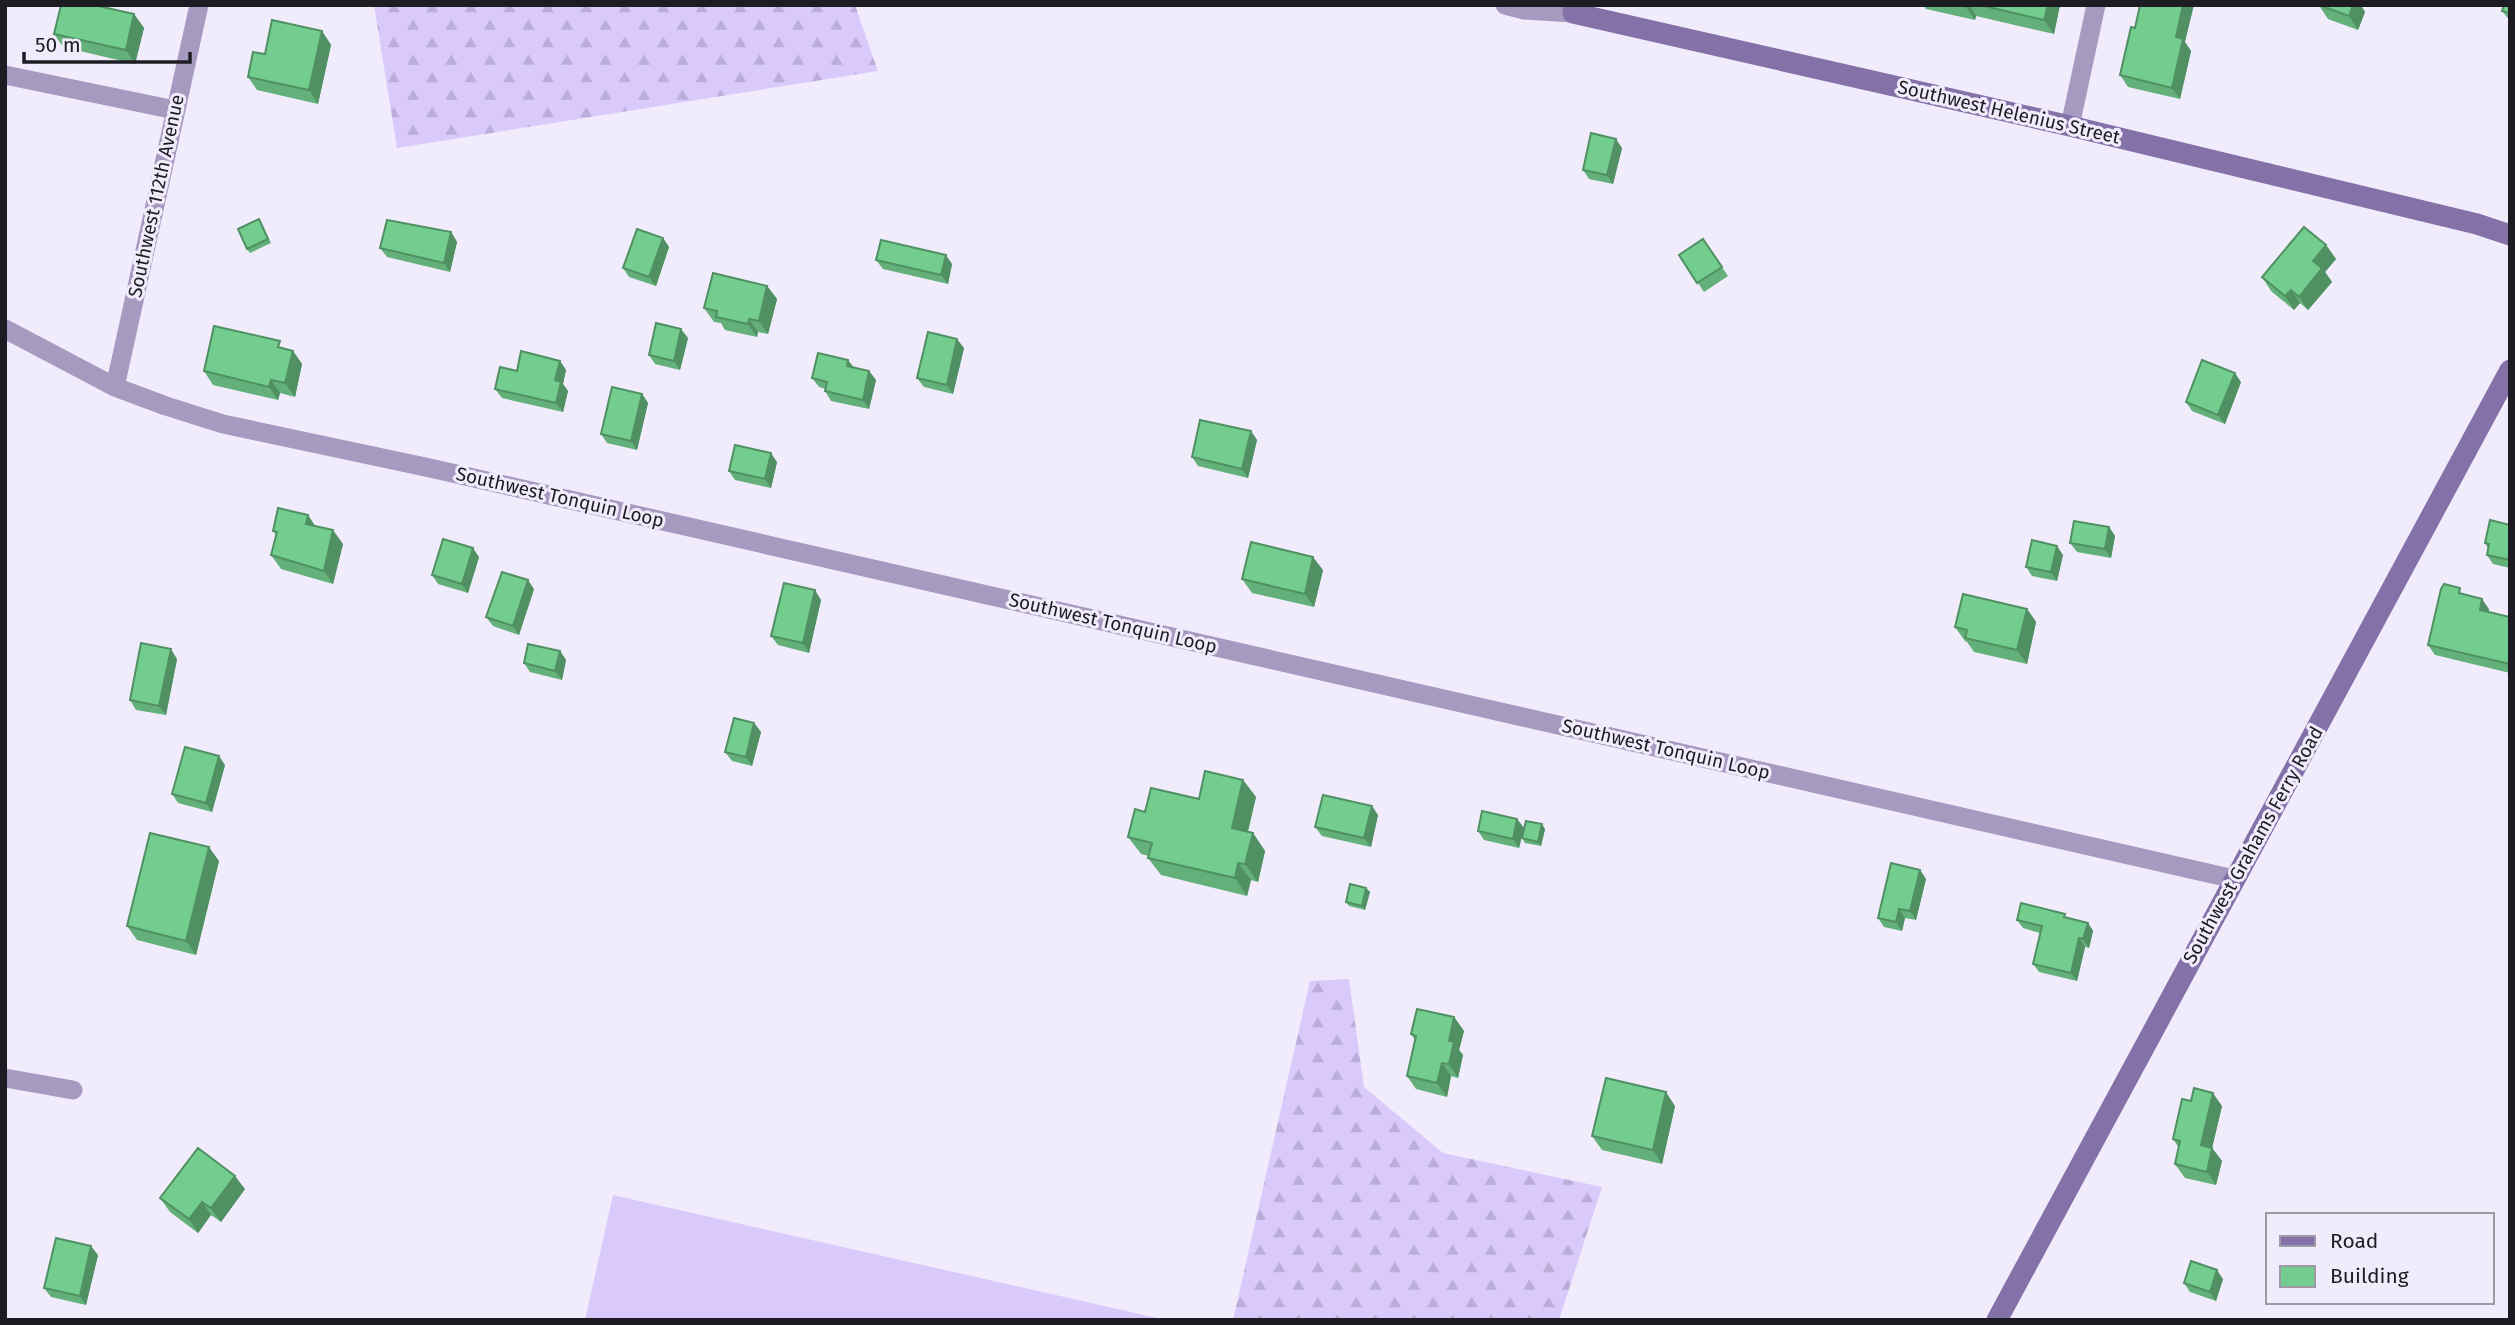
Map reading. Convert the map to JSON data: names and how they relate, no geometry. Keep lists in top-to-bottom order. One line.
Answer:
{"streets":{"street":["Southwest Helenius Street","Southwest 112th Avenue","Southwest Tonquin Loop","Southwest Grahams Ferry Road"]},"crossings":[["Southwest 112th Avenue","Southwest Tonquin Loop"],["Southwest Tonquin Loop","Southwest Grahams Ferry Road"]],"legend":["Road","Building"],"scale_bar":"50 m"}
